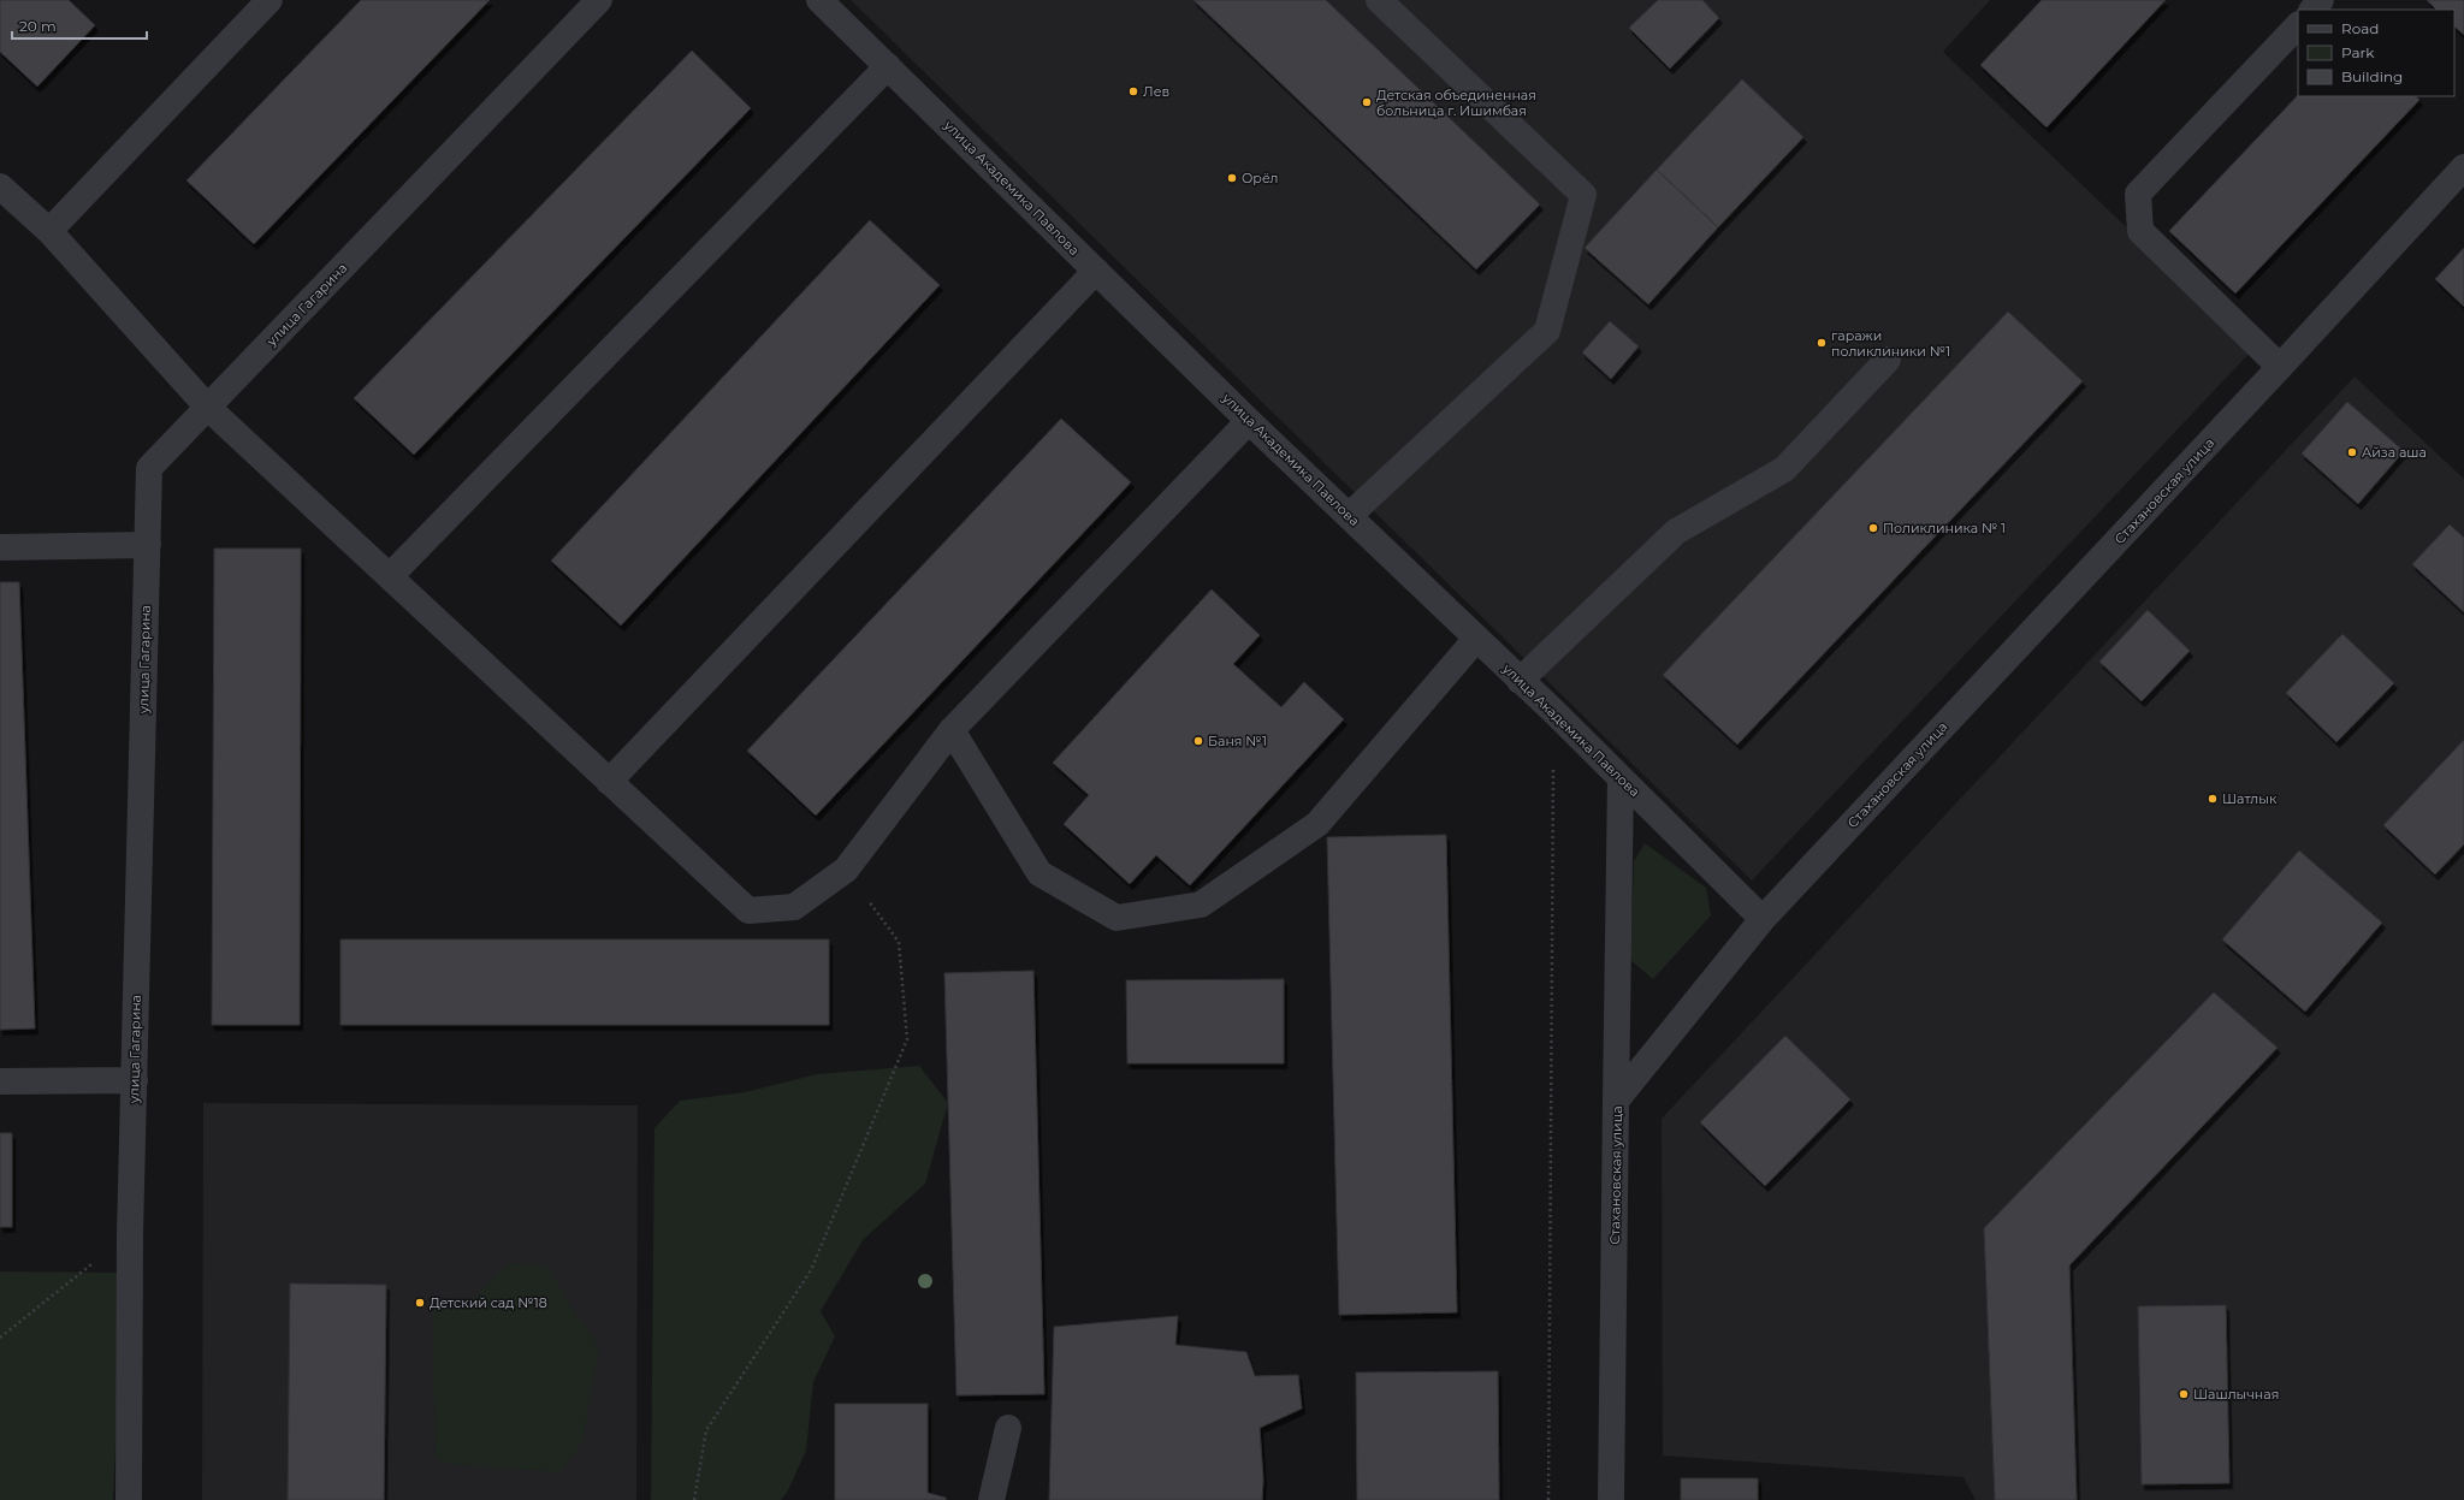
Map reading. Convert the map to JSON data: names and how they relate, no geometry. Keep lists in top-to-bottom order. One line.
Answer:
{"streets":{"street":["улица Академика Павлова","улица Гагарина","Стахановская улица"]},"crossings":[["улица Академика Павлова","Стахановская улица"]],"places":["Лев","Детская объединенная больница г. Ишимбая","Орёл","гаражи поликлиники №1","Айза аша","Поликлиника № 1","Баня №1","Шатлык","Детский сад №18","Шашлычная"],"legend":["Road","Park","Building"],"scale_bar":"20 m"}
